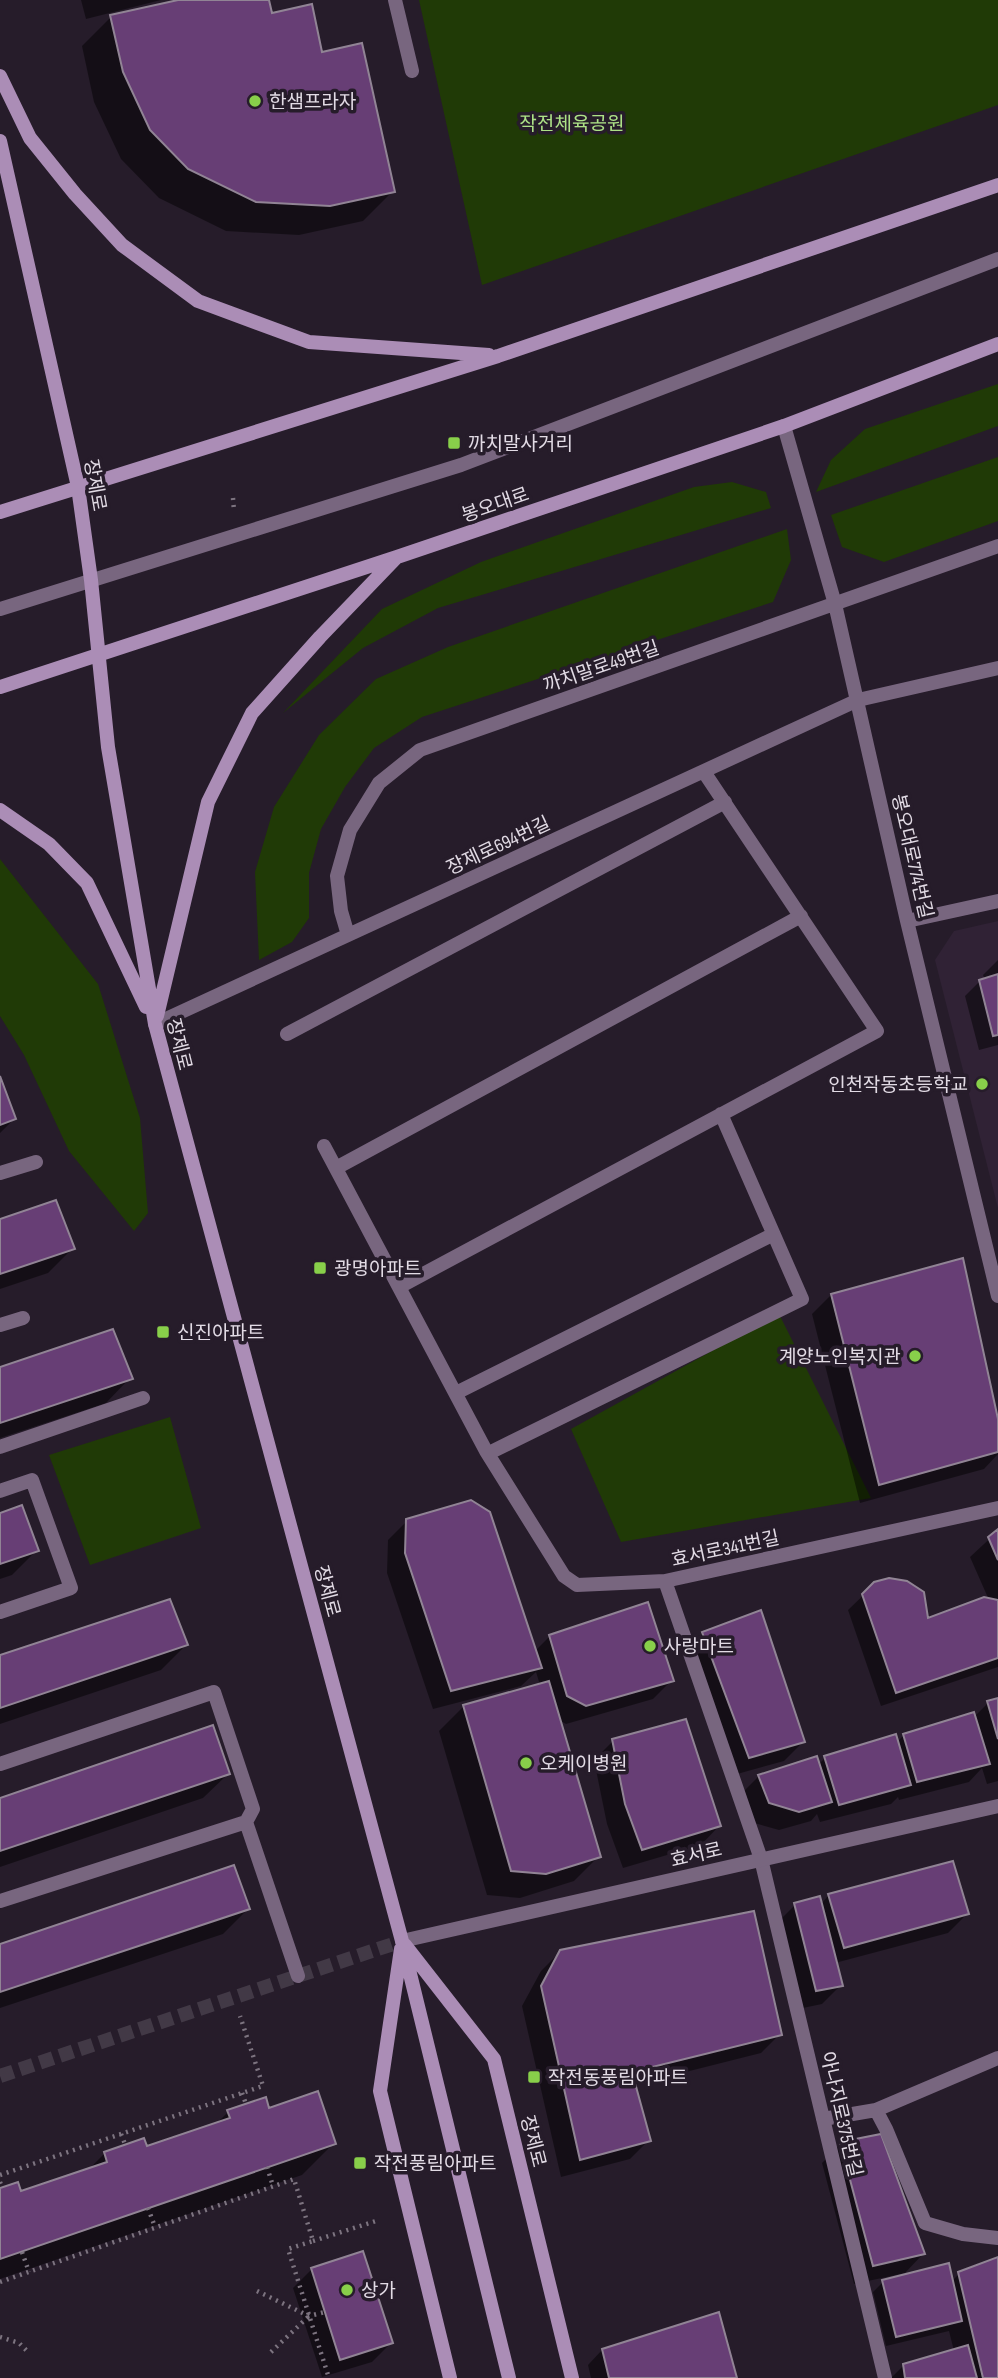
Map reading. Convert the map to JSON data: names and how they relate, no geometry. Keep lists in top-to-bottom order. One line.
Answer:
{"streets":{"main road":["장제로","봉오대로"],"street":["까치말로49번길","장제로694번길","봉오대로774번길","효서로341번길","효서로","아나지로375번길"]},"crossings":[["장제로","봉오대로"],["장제로","장제로694번길"],["장제로","효서로"],["봉오대로","봉오대로774번길"],["까치말로49번길","장제로694번길"],["까치말로49번길","봉오대로774번길"],["장제로694번길","봉오대로774번길"],["효서로341번길","효서로"],["효서로341번길","아나지로375번길"],["효서로","아나지로375번길"]],"parks":["작전체육공원"],"places":{"other":["한샘프라자","인천작동초등학교","계양노인복지관","사랑마트","오케이병원","상가"],"transit":["까치말사거리","광명아파트","신진아파트","작전동풍림아파트","작전풍림아파트"]}}
